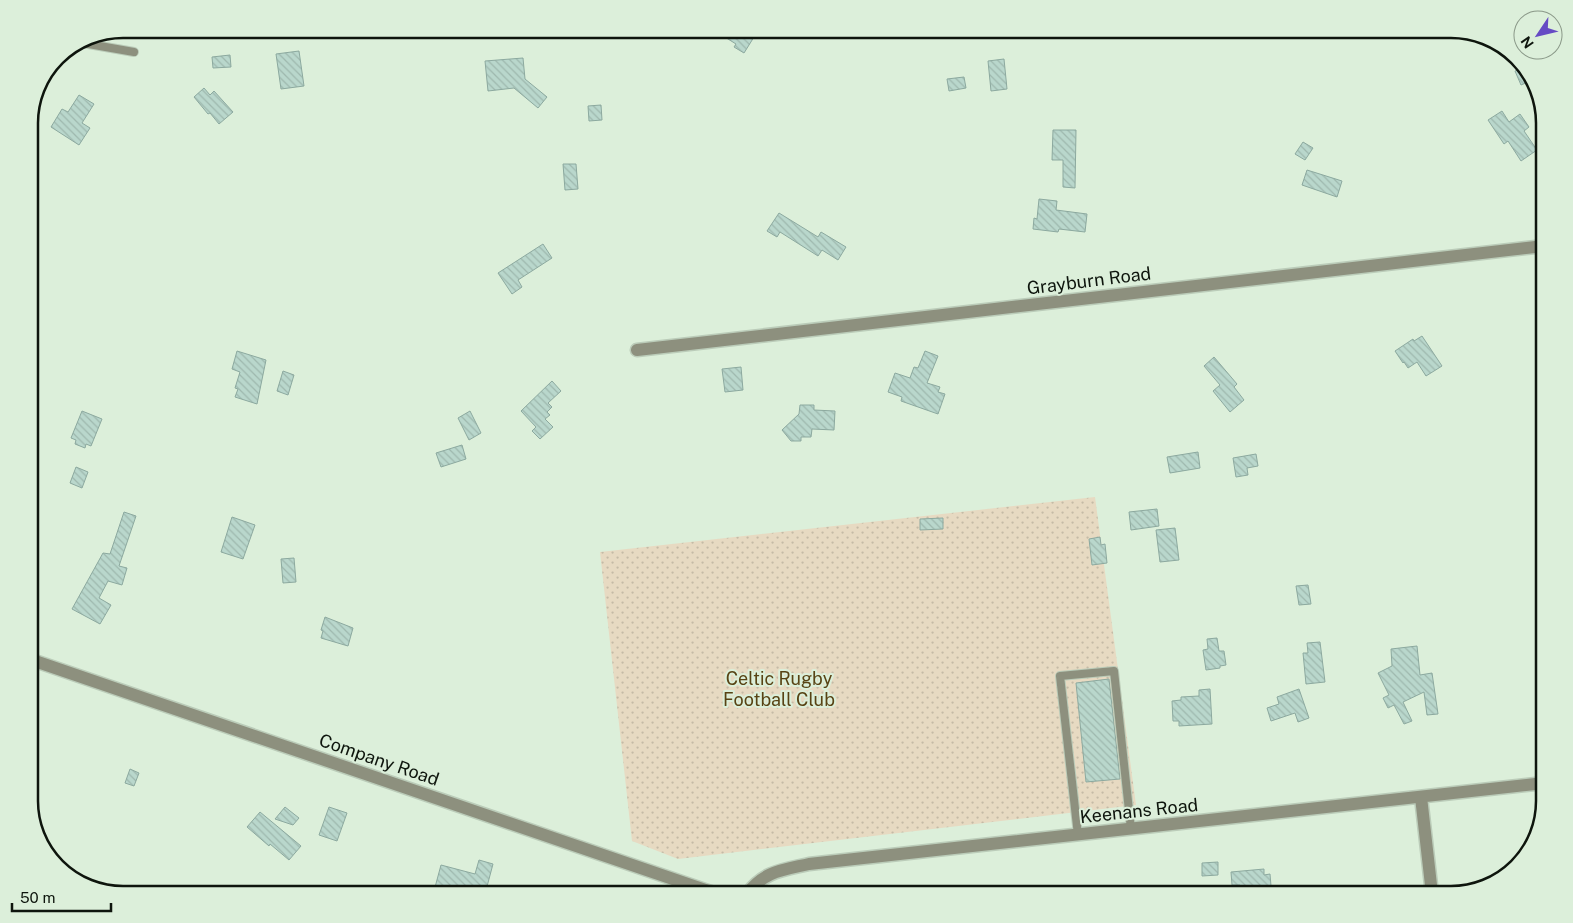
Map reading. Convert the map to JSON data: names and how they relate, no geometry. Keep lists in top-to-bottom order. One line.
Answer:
{"streets":{"street":["Grayburn Road","Company Road","Keenans Road"]},"parks":["Celtic Rugby Football Club"],"scale_bar":"50 m","north":"bottom left"}
